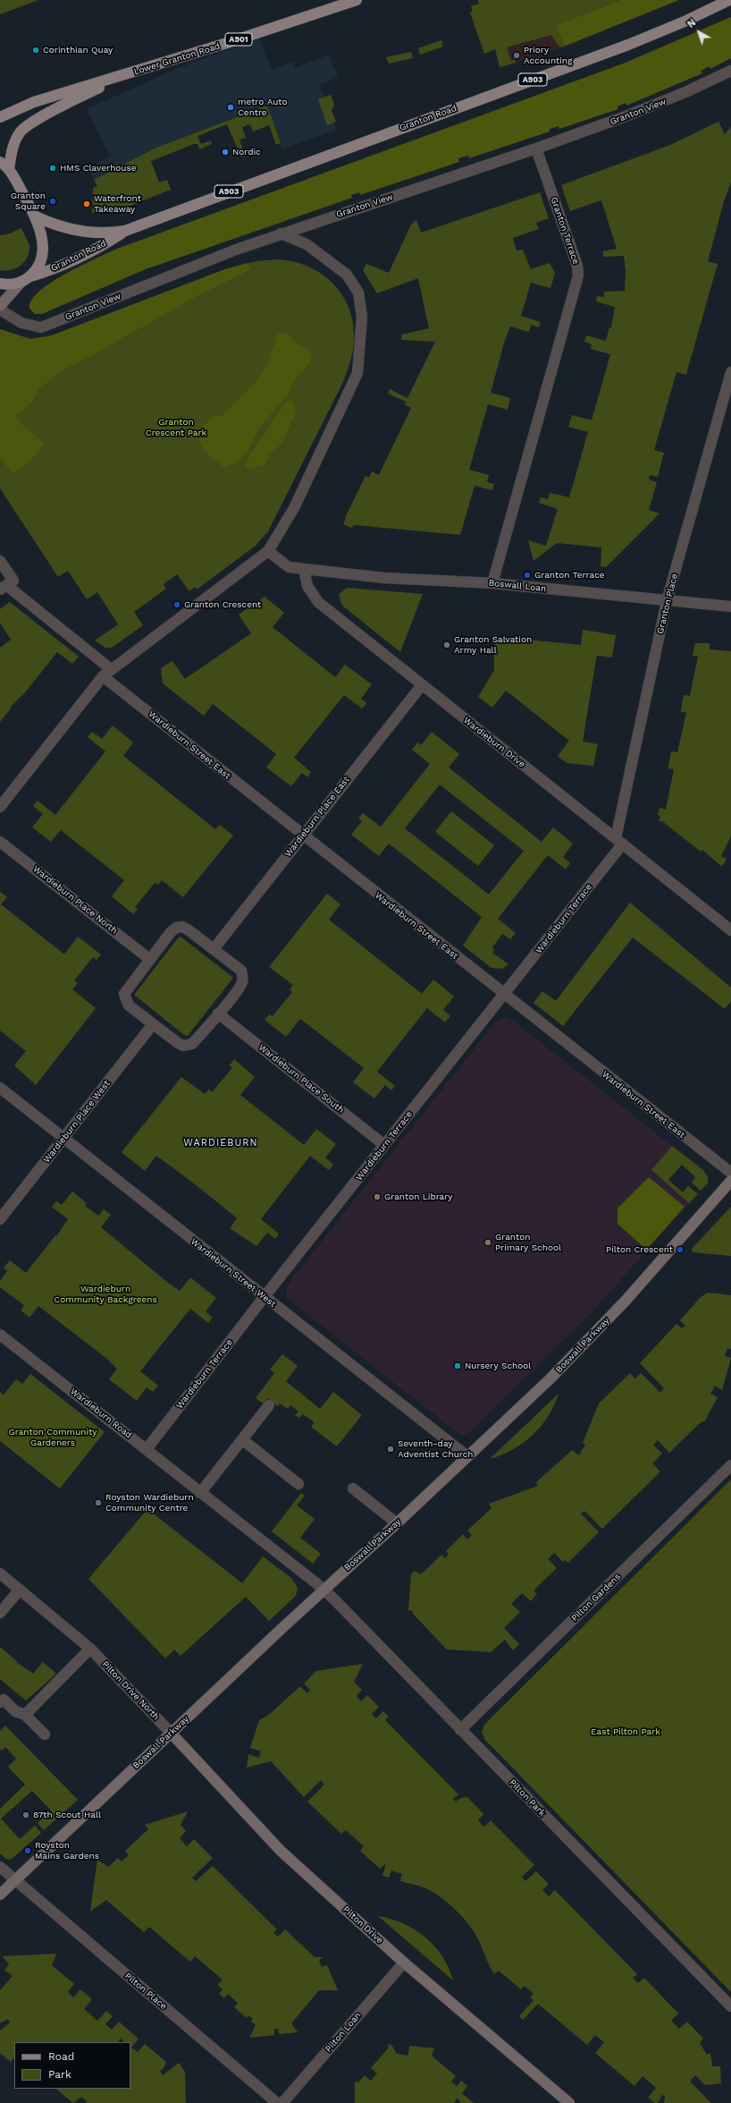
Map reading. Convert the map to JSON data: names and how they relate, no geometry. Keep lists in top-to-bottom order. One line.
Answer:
{"streets":{"main road":["A901","Lower Granton Road","A903","Granton Road"],"street":["Granton View","Granton Terrace","Boswall Loan","Granton Place","Wardieburn Drive","Wardieburn Street East","Wardieburn Place East","Wardieburn Place North","Wardieburn Terrace","Wardieburn Place South","Wardieburn Place West","Wardieburn Street West","Boswall Parkway","Wardieburn Road","Pilton Gardens","Pilton Drive North","Pilton Park","Pilton Drive","Pilton Place","Pilton Loan"]},"crossings":[["Granton View","Granton Terrace"],["Granton Terrace","Boswall Loan"],["Boswall Loan","Granton Place"],["Boswall Loan","Wardieburn Drive"],["Granton Place","Wardieburn Drive"],["Granton Place","Wardieburn Terrace"],["Wardieburn Drive","Wardieburn Place East"],["Wardieburn Drive","Wardieburn Terrace"],["Wardieburn Street East","Wardieburn Place East"],["Wardieburn Street East","Wardieburn Terrace"],["Wardieburn Place East","Wardieburn Place North"],["Wardieburn Place East","Wardieburn Place South"],["Wardieburn Place East","Wardieburn Place West"],["Wardieburn Place North","Wardieburn Place South"],["Wardieburn Place North","Wardieburn Place West"],["Wardieburn Terrace","Wardieburn Place South"],["Wardieburn Terrace","Wardieburn Street West"],["Wardieburn Terrace","Wardieburn Road"],["Wardieburn Place South","Wardieburn Place West"],["Wardieburn Place West","Wardieburn Street West"],["Wardieburn Street West","Boswall Parkway"],["Boswall Parkway","Wardieburn Road"],["Boswall Parkway","Pilton Drive North"],["Boswall Parkway","Pilton Park"],["Boswall Parkway","Pilton Drive"],["Boswall Parkway","Pilton Place"],["Wardieburn Road","Pilton Park"],["Pilton Gardens","Pilton Park"],["Pilton Drive North","Pilton Drive"],["Pilton Drive","Pilton Loan"]],"districts":["WARDIEBURN"],"parks":["Granton Crescent Park","Wardieburn Community Backgreens","Granton Community Gardeners","East Pilton Park"],"places":["Corinthian Quay","Priory Accounting","metro Auto Centre","Nordic","HMS Claverhouse","Granton Square","Waterfront Takeaway","Granton Terrace","Granton Crescent","Granton Salvation Army Hall","Granton Library","Granton Primary School","Pilton Crescent","Nursery School","Seventh-day Adventist Church","Royston Wardieburn Community Centre","87th Scout Hall","Royston Mains Gardens"],"legend":["Road","Park"],"north":"top left"}
